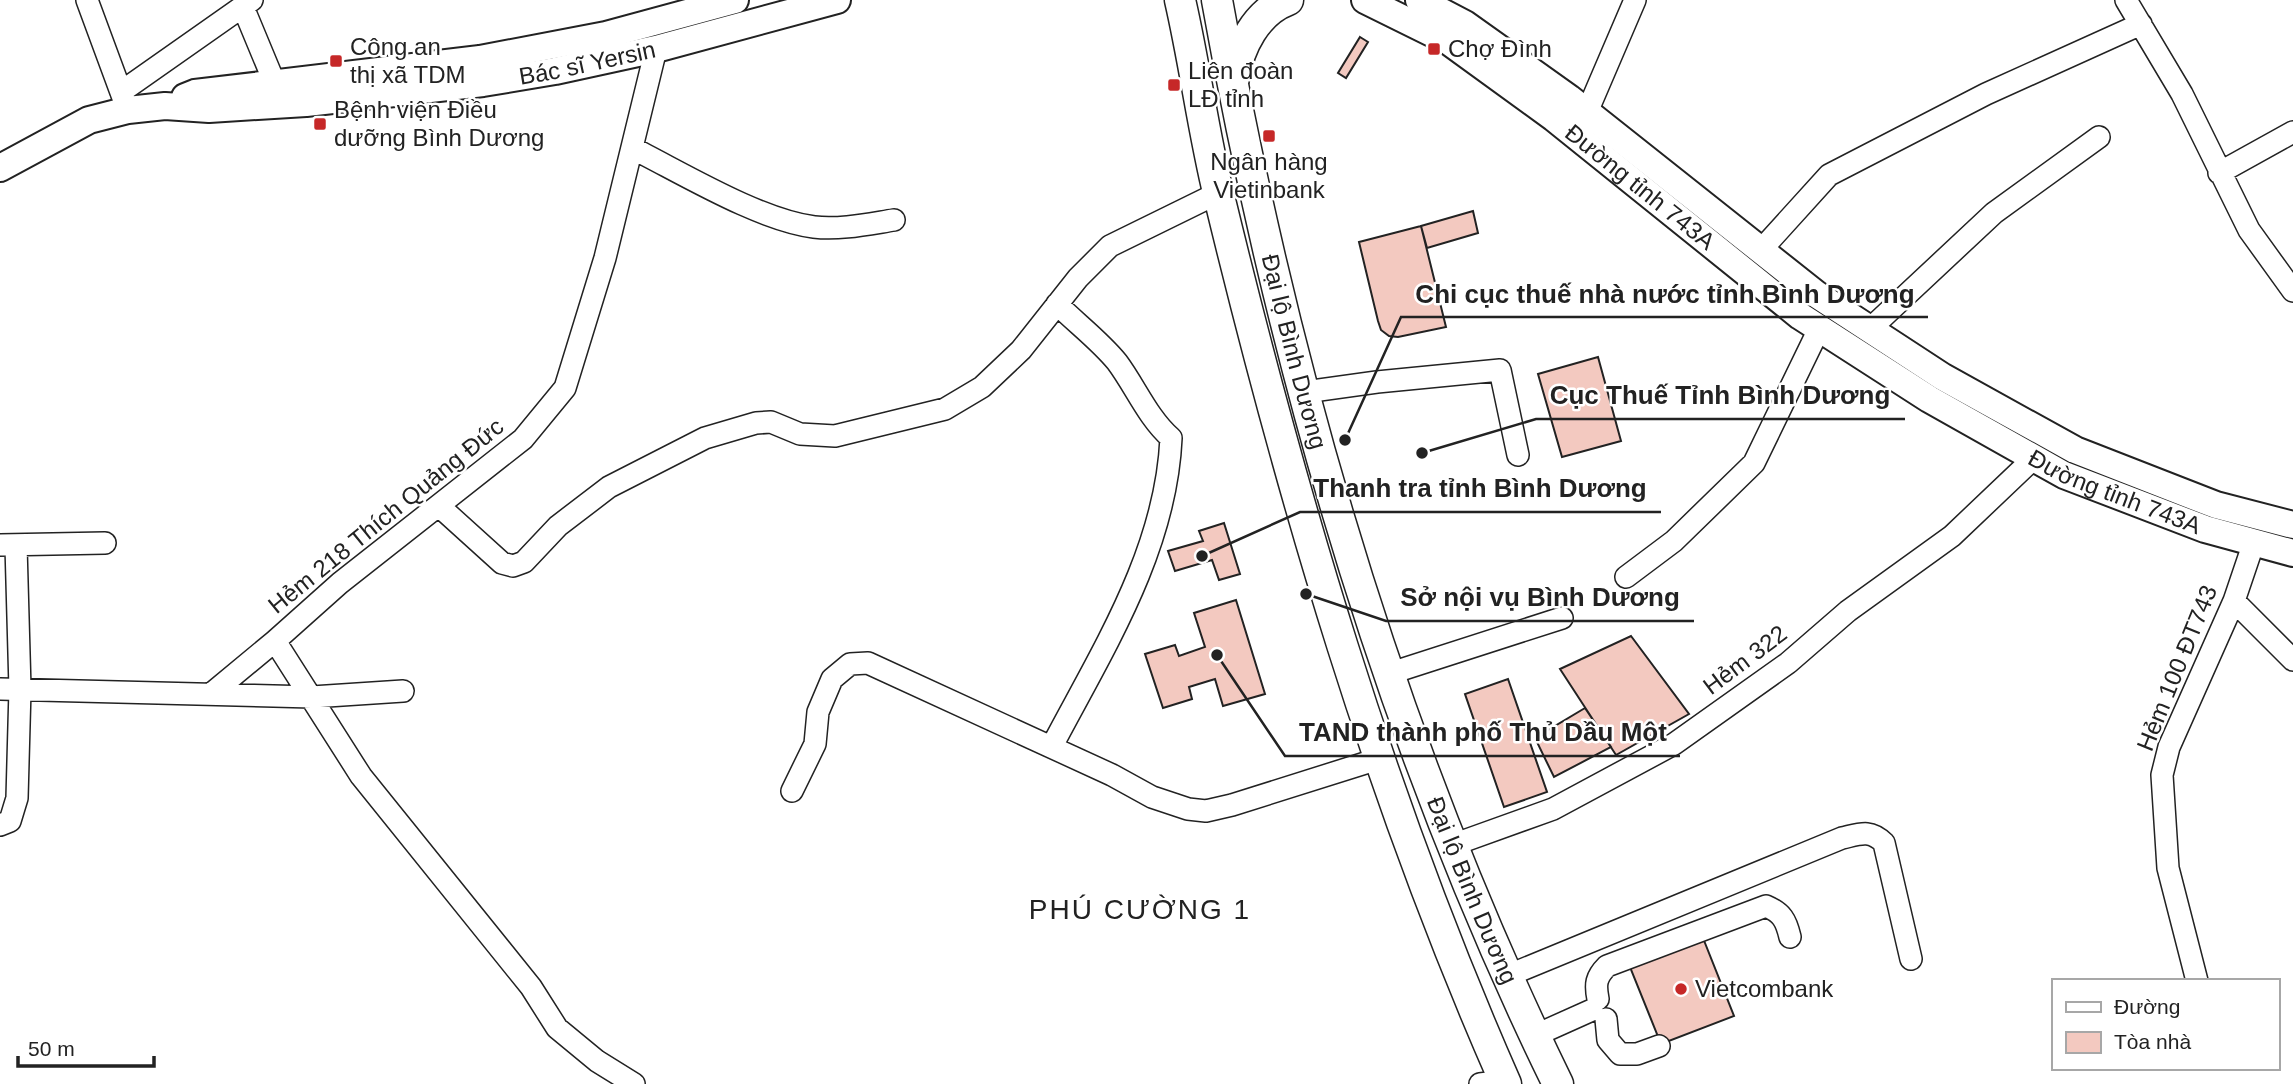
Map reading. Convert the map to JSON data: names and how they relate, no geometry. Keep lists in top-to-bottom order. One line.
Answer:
{"streets":{"highway":["Đại lộ Bình Dương"],"main road":["Bác sĩ Yersin","Đường tỉnh 743A"],"street":["Hẻm 218 Thích Quảng Đức","Hẻm 322","Hẻm 100 ĐT743"]},"crossings":[["Bác sĩ Yersin","Hẻm 218 Thích Quảng Đức"],["Đường tỉnh 743A","Hẻm 322"],["Đường tỉnh 743A","Hẻm 100 ĐT743"],["Đại lộ Bình Dương","Hẻm 322"]],"districts":["PHÚ CƯỜNG 1"],"places":{"transit":["Chợ Đình","Công an thị xã TDM","Liên đoàn LĐ tỉnh","Bệnh viện Điều dưỡng Bình Dương","Ngân hàng Vietinbank"],"other":["Chi cục thuế nhà nước tỉnh Bình Dương","Cục Thuế Tỉnh Bình Dương","Thanh tra tỉnh Bình Dương","Sở nội vụ Bình Dương","TAND thành phố Thủ Dầu Một","Vietcombank"]},"legend":["Đường","Tòa nhà"],"scale_bar":"50 m"}
